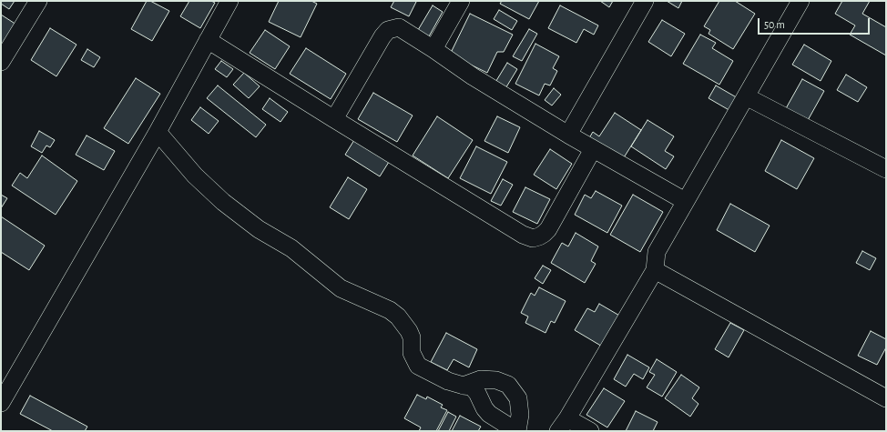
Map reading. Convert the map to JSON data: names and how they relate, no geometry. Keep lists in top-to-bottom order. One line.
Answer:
{"scale_bar":"50 m"}
